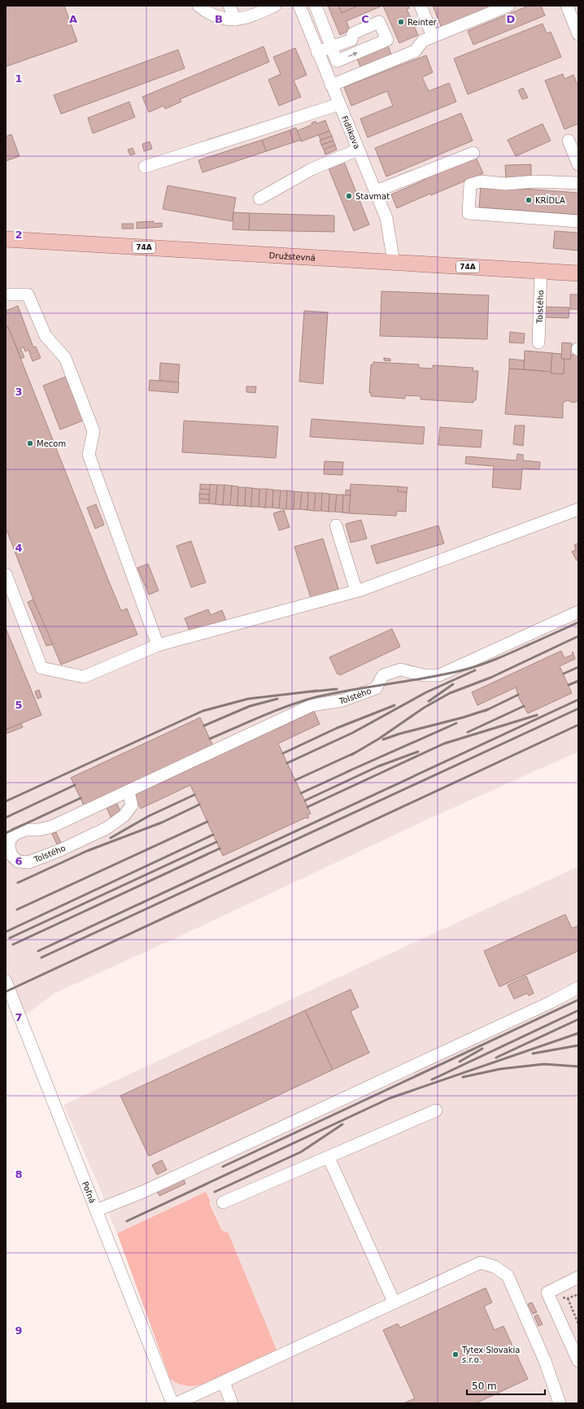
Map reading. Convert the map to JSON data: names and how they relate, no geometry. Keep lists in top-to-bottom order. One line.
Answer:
{"streets":{"main road":["74A","Družstevná"],"street":["Fidlikova","Tolstého","Poľná"]},"crossings":[["Fidlikova","Družstevná"],["Družstevná","Tolstého"]],"places":["Reinter","Stavmat","KRÍDLA","Mecom","Tytex Slovakia s.r.o."],"scale_bar":"50 m","grid":{"columns":["A","B","C","D"],"rows":["1","2","3","4","5","6","7","8","9"]}}
